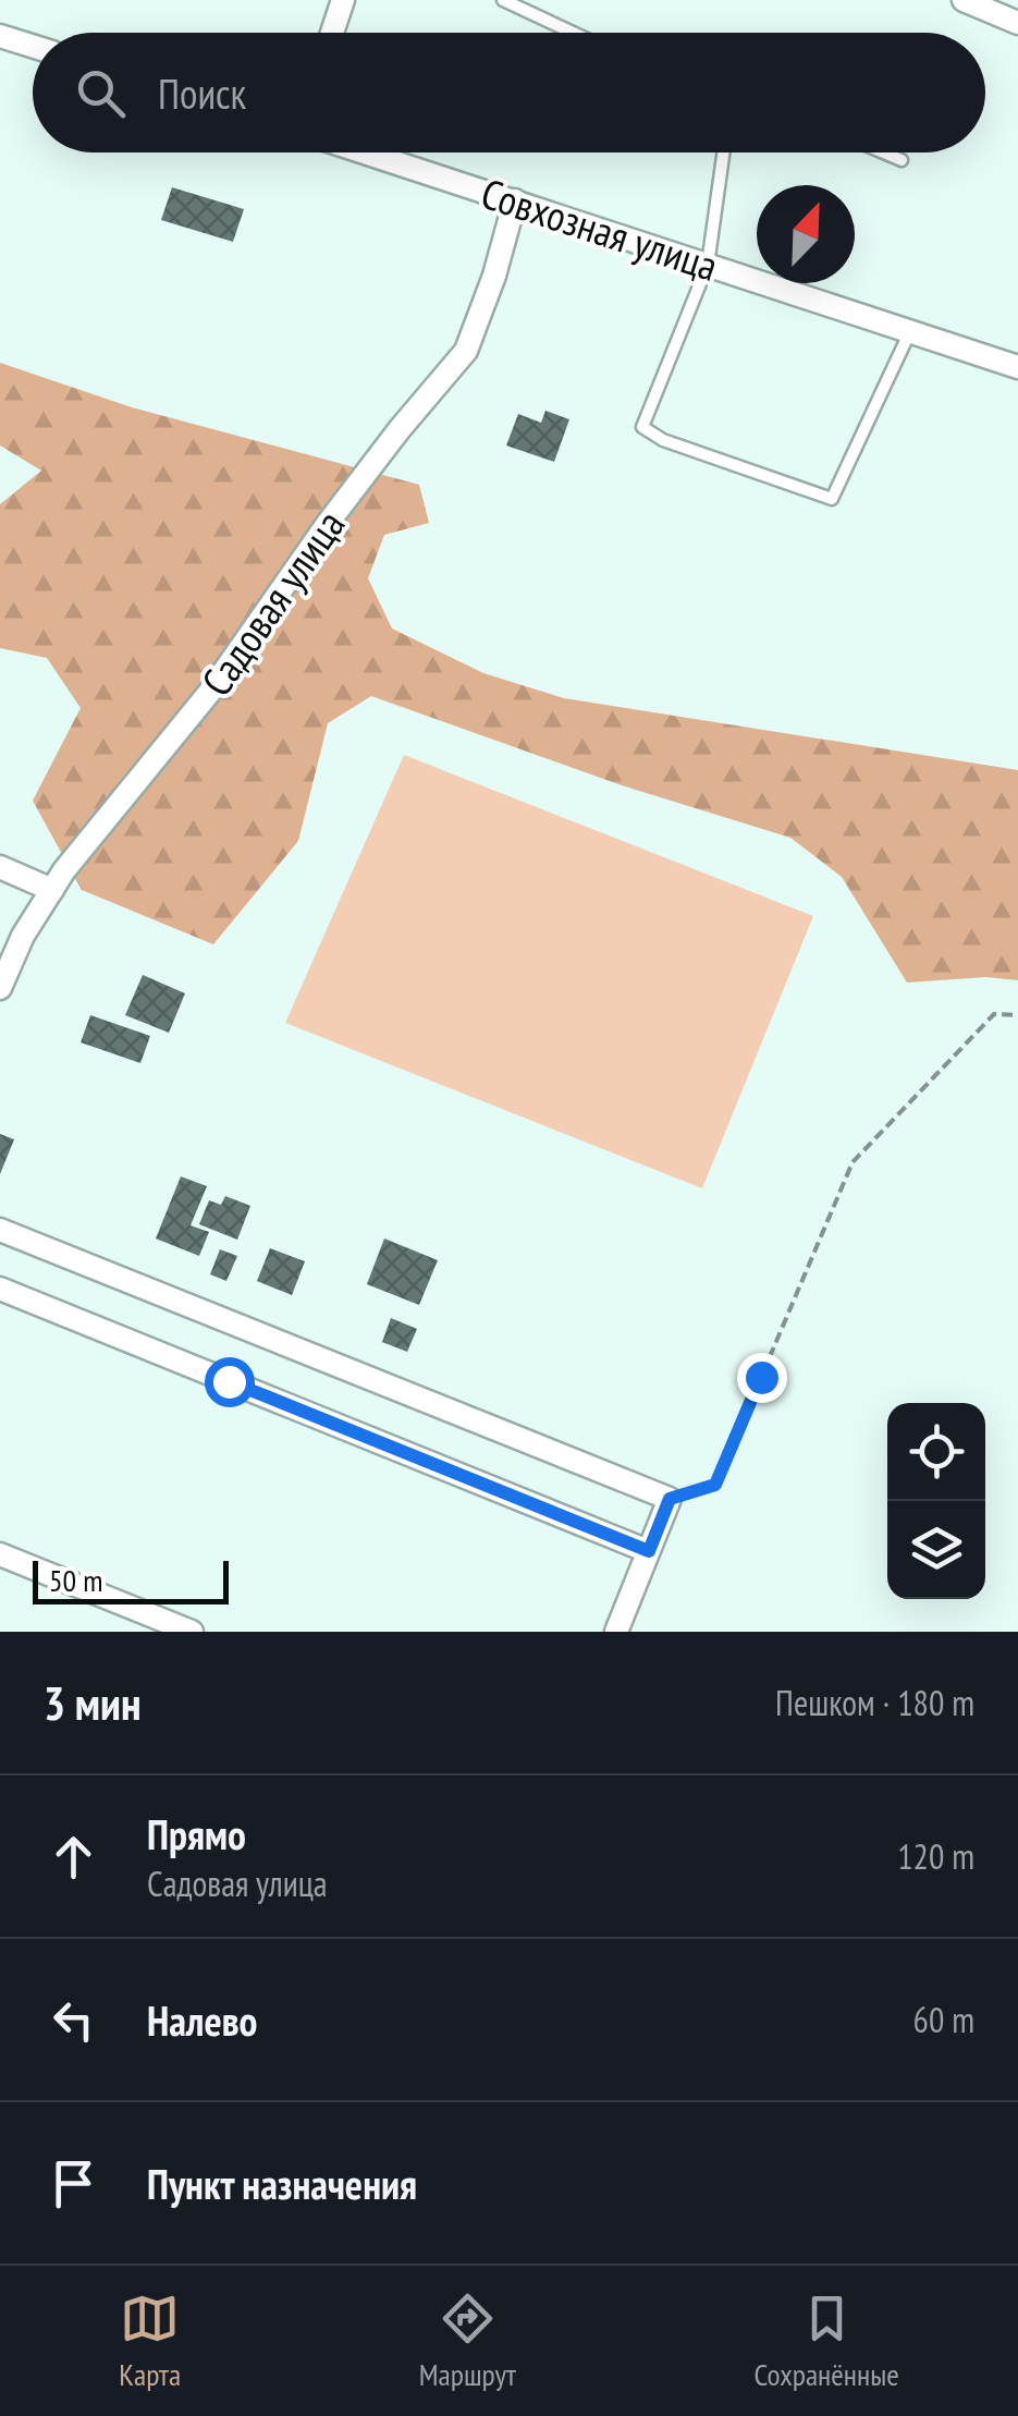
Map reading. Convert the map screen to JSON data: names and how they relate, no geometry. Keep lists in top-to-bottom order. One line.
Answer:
{"streets":{"street":["Совхозная улица","Садовая улица"]},"crossings":[["Совхозная улица","Садовая улица"]],"scale_bar":"50 m","north":"top right","page":{"search":"Поиск","scale":"50 m","heading":["3 мин","Пешком · 180 m"],"list":[["Прямо","Садовая улица","120 m"],["Налево","60 m"],"Пункт назначения"],"nav":["Карта","Маршрут","Сохранённые"]}}
